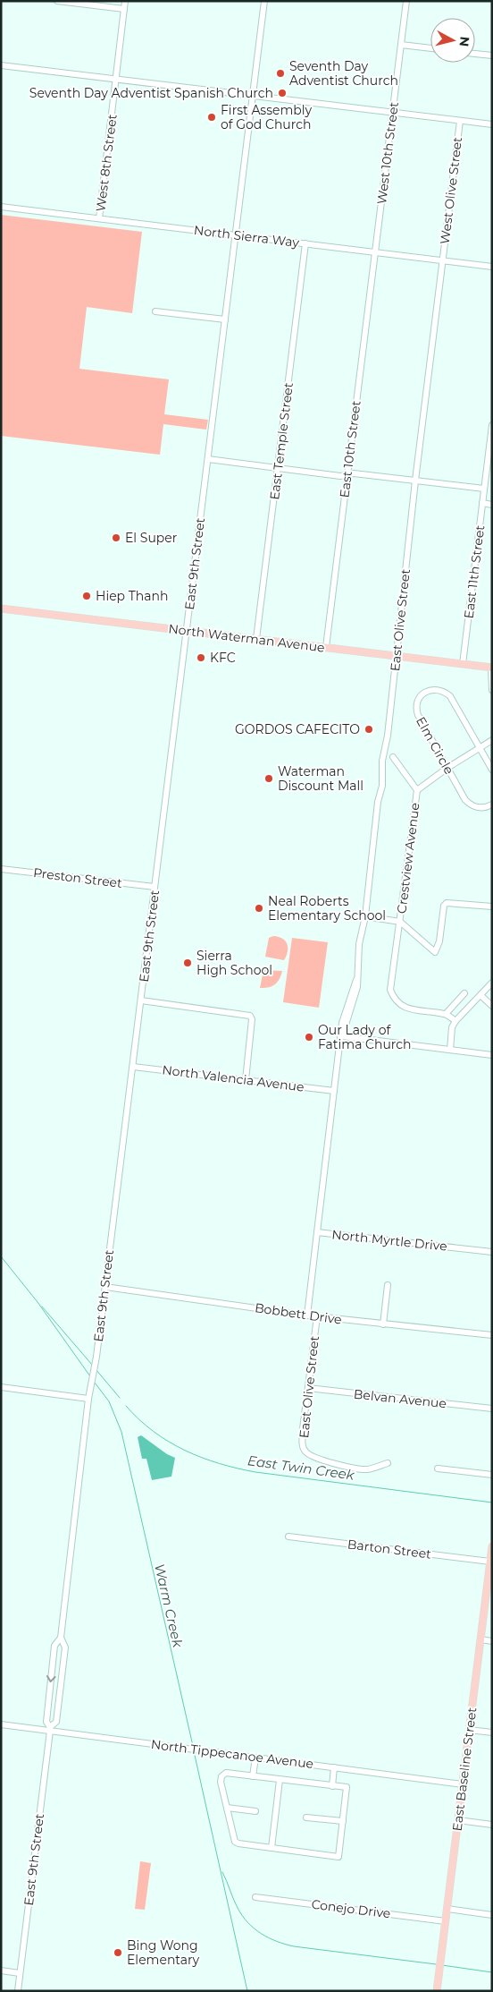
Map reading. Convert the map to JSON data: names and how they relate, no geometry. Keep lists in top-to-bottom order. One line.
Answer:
{"streets":{"main road":["North Waterman Avenue","East Baseline Street"],"street":["West 10th Street","West 8th Street","West Olive Street","North Sierra Way","East Temple Street","East 10th Street","East 9th Street","East 11th Street","East Olive Street","Elm Circle","Crestview Avenue","Preston Street","North Valencia Avenue","North Myrtle Drive","Bobbett Drive","Belvan Avenue","Barton Street","North Tippecanoe Avenue","Conejo Drive"]},"crossings":[["West 10th Street","North Sierra Way"],["West 10th Street","East 10th Street"],["West 8th Street","North Sierra Way"],["West Olive Street","North Sierra Way"],["West Olive Street","East Olive Street"],["North Sierra Way","East Temple Street"],["North Sierra Way","East 10th Street"],["North Sierra Way","East 9th Street"],["North Sierra Way","East Olive Street"],["East Temple Street","North Waterman Avenue"],["East 10th Street","North Waterman Avenue"],["East 9th Street","North Waterman Avenue"],["East 9th Street","Preston Street"],["East 9th Street","North Valencia Avenue"],["East 9th Street","Bobbett Drive"],["East 9th Street","North Tippecanoe Avenue"],["East 11th Street","North Waterman Avenue"],["East Olive Street","North Waterman Avenue"],["East Olive Street","North Valencia Avenue"],["East Olive Street","North Myrtle Drive"],["East Olive Street","Bobbett Drive"],["East Olive Street","Belvan Avenue"],["North Myrtle Drive","Bobbett Drive"],["Barton Street","East Baseline Street"],["North Tippecanoe Avenue","East Baseline Street"],["East Baseline Street","Conejo Drive"]],"water":["East Twin Creek","Warm Creek"],"places":["Seventh Day Adventist Church","Seventh Day Adventist Spanish Church","First Assembly of God Church","El Super","Hiep Thanh","KFC","GORDOS CAFECITO","Waterman Discount Mall","Neal Roberts Elementary School","Sierra High School","Our Lady of Fatima Church","Bing Wong Elementary"],"north":"right"}
